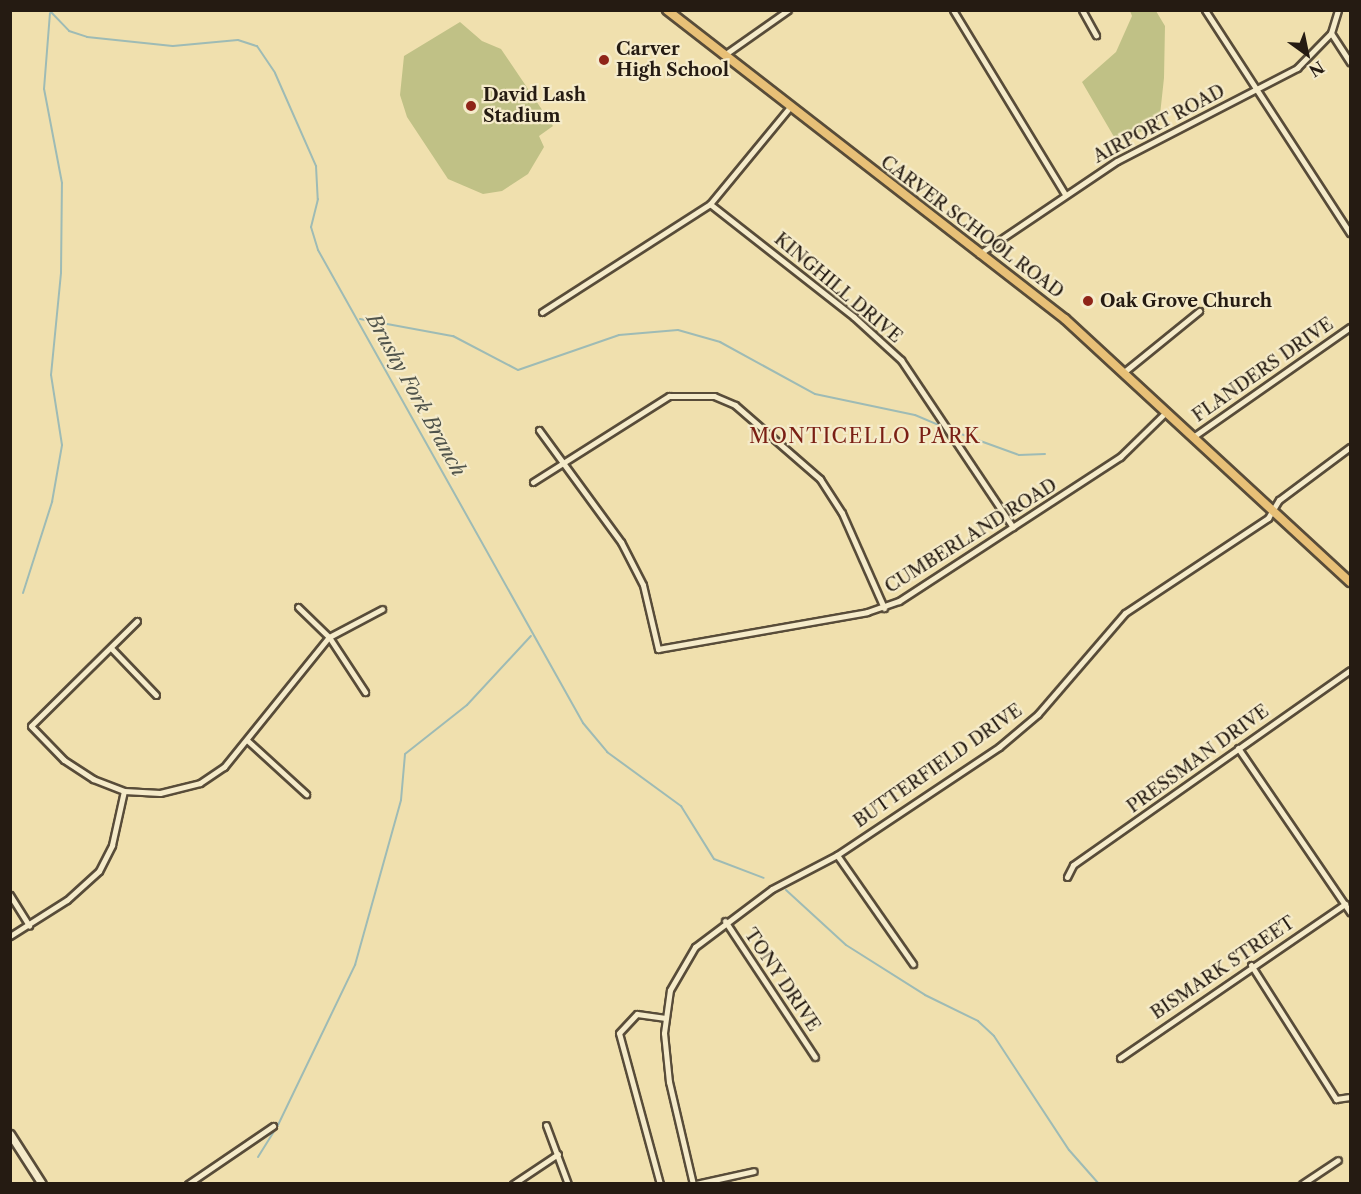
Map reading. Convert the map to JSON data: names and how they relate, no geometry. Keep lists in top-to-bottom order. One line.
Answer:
{"streets":{"main road":["CARVER SCHOOL ROAD"],"street":["AIRPORT ROAD","KINGHILL DRIVE","FLANDERS DRIVE","CUMBERLAND ROAD","PRESSMAN DRIVE","BUTTERFIELD DRIVE","BISMARK STREET","TONY DRIVE"]},"crossings":[["AIRPORT ROAD","CARVER SCHOOL ROAD"],["CARVER SCHOOL ROAD","FLANDERS DRIVE"],["CARVER SCHOOL ROAD","CUMBERLAND ROAD"],["CARVER SCHOOL ROAD","BUTTERFIELD DRIVE"],["KINGHILL DRIVE","CUMBERLAND ROAD"],["BUTTERFIELD DRIVE","TONY DRIVE"]],"districts":["MONTICELLO PARK"],"water":["Brushy Fork Branch"],"places":["Carver High School","David Lash Stadium","Oak Grove Church"],"north":"bottom right"}
